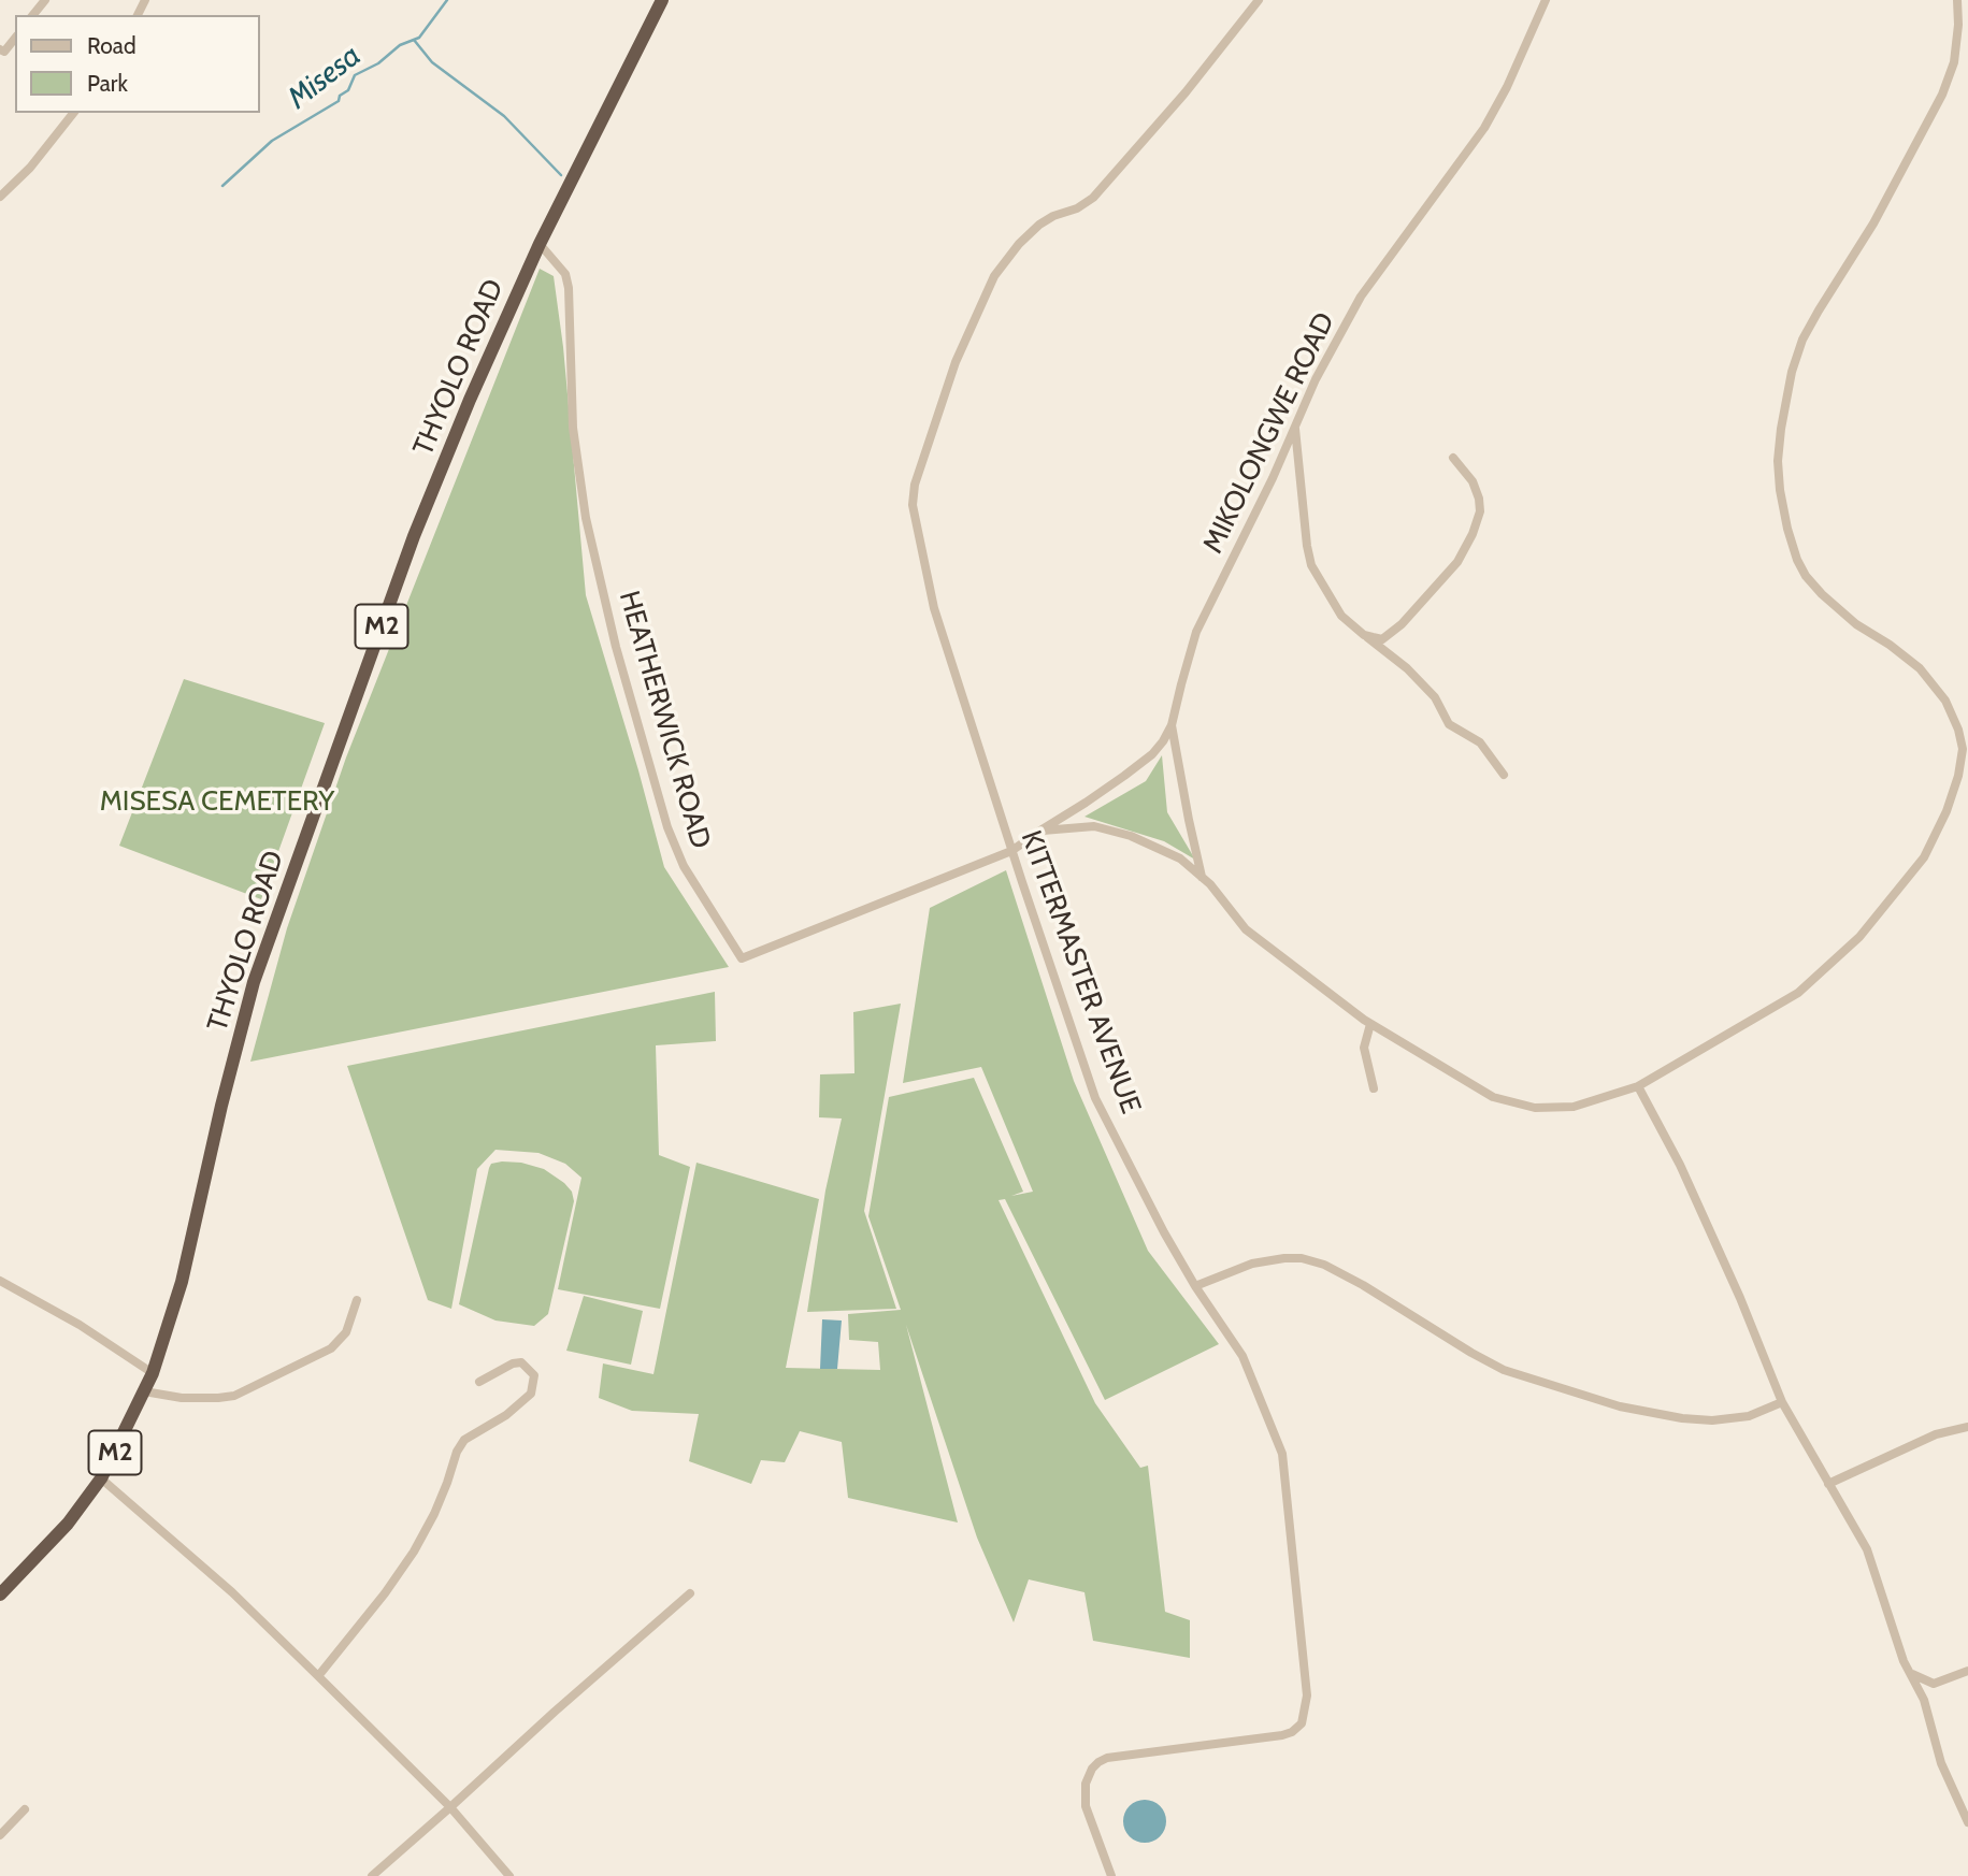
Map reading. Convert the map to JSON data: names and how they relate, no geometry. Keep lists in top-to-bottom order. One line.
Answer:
{"streets":{"highway":["THYOLO ROAD","M2"],"street":["MIKOLONGWE ROAD","HEATHERWICK ROAD","KITTERMASTER AVENUE"]},"crossings":[["THYOLO ROAD","HEATHERWICK ROAD"],["MIKOLONGWE ROAD","HEATHERWICK ROAD"],["MIKOLONGWE ROAD","KITTERMASTER AVENUE"],["HEATHERWICK ROAD","KITTERMASTER AVENUE"]],"water":["Misesa"],"parks":["MISESA CEMETERY"],"legend":["Road","Park"]}
